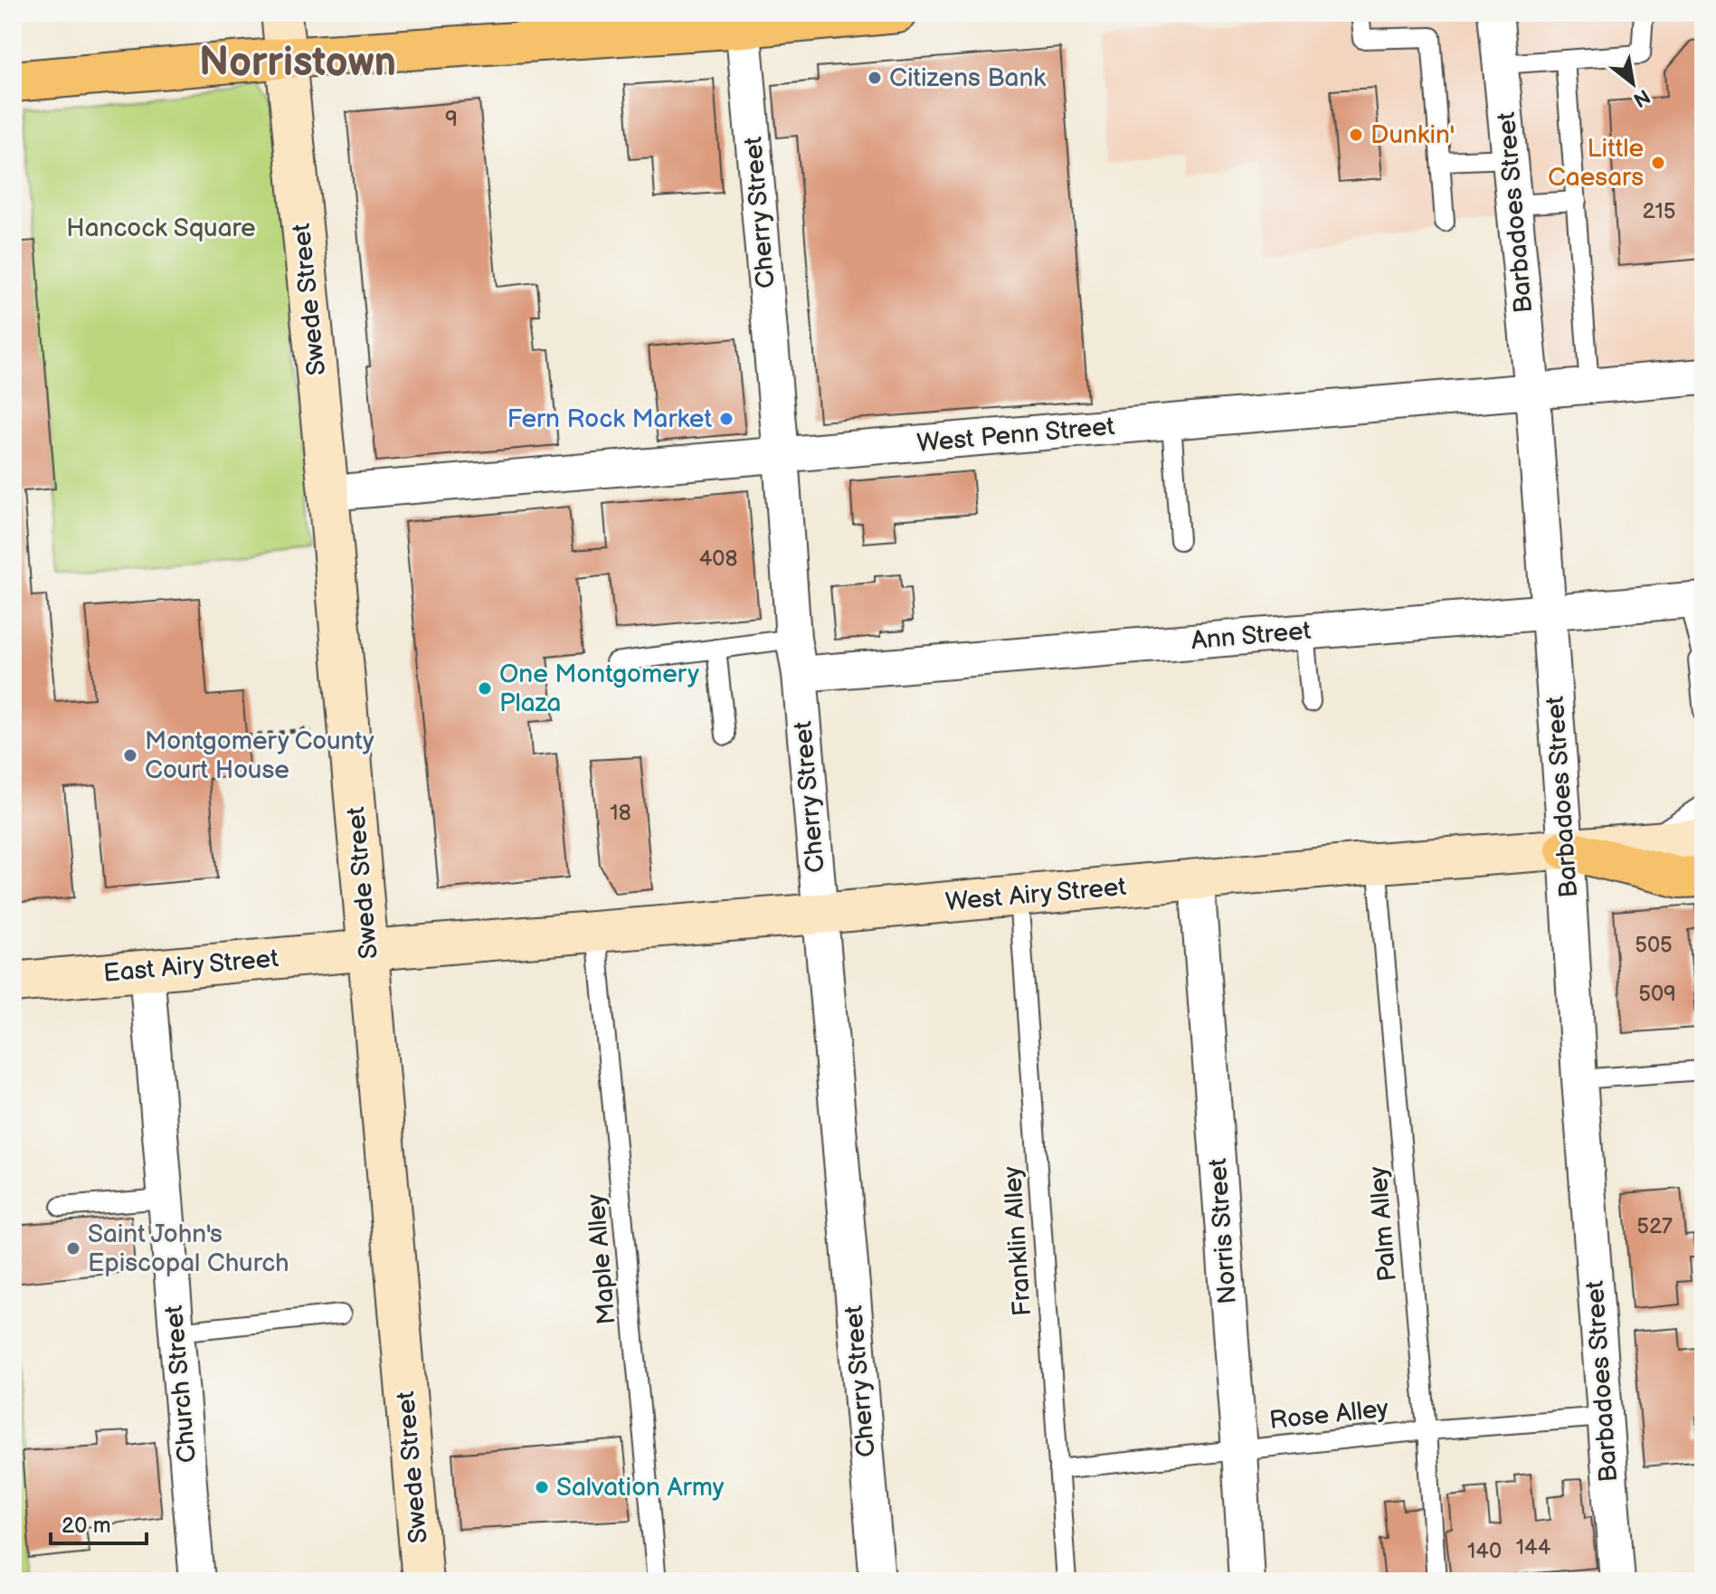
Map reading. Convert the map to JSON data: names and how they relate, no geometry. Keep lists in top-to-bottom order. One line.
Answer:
{"streets":{"main road":["Swede Street","West Airy Street","East Airy Street"],"street":["Cherry Street","Barbadoes Street","West Penn Street","Ann Street","Norris Street","Church Street"],"lane":["Palm Alley","Franklin Alley","Maple Alley","Rose Alley"]},"crossings":[["Cherry Street","West Penn Street"],["Cherry Street","Ann Street"],["Cherry Street","West Airy Street"],["Barbadoes Street","West Penn Street"],["Barbadoes Street","Ann Street"],["Barbadoes Street","West Airy Street"],["Barbadoes Street","Rose Alley"],["Swede Street","West Penn Street"],["Swede Street","West Airy Street"],["Swede Street","East Airy Street"],["West Airy Street","East Airy Street"],["West Airy Street","Palm Alley"],["West Airy Street","Norris Street"],["West Airy Street","Franklin Alley"],["West Airy Street","Maple Alley"],["East Airy Street","Church Street"],["Palm Alley","Rose Alley"],["Norris Street","Rose Alley"],["Franklin Alley","Rose Alley"]],"districts":["Norristown"],"parks":["Hancock Square"],"places":["Citizens Bank","Dunkin'","Little Caesars","Fern Rock Market","One Montgomery Plaza","Montgomery County Court House","Saint John's Episcopal Church","Salvation Army"],"house_numbers":["9","215","408","18","505","509","527","144","140"],"scale_bar":"20 m","north":"bottom right"}
